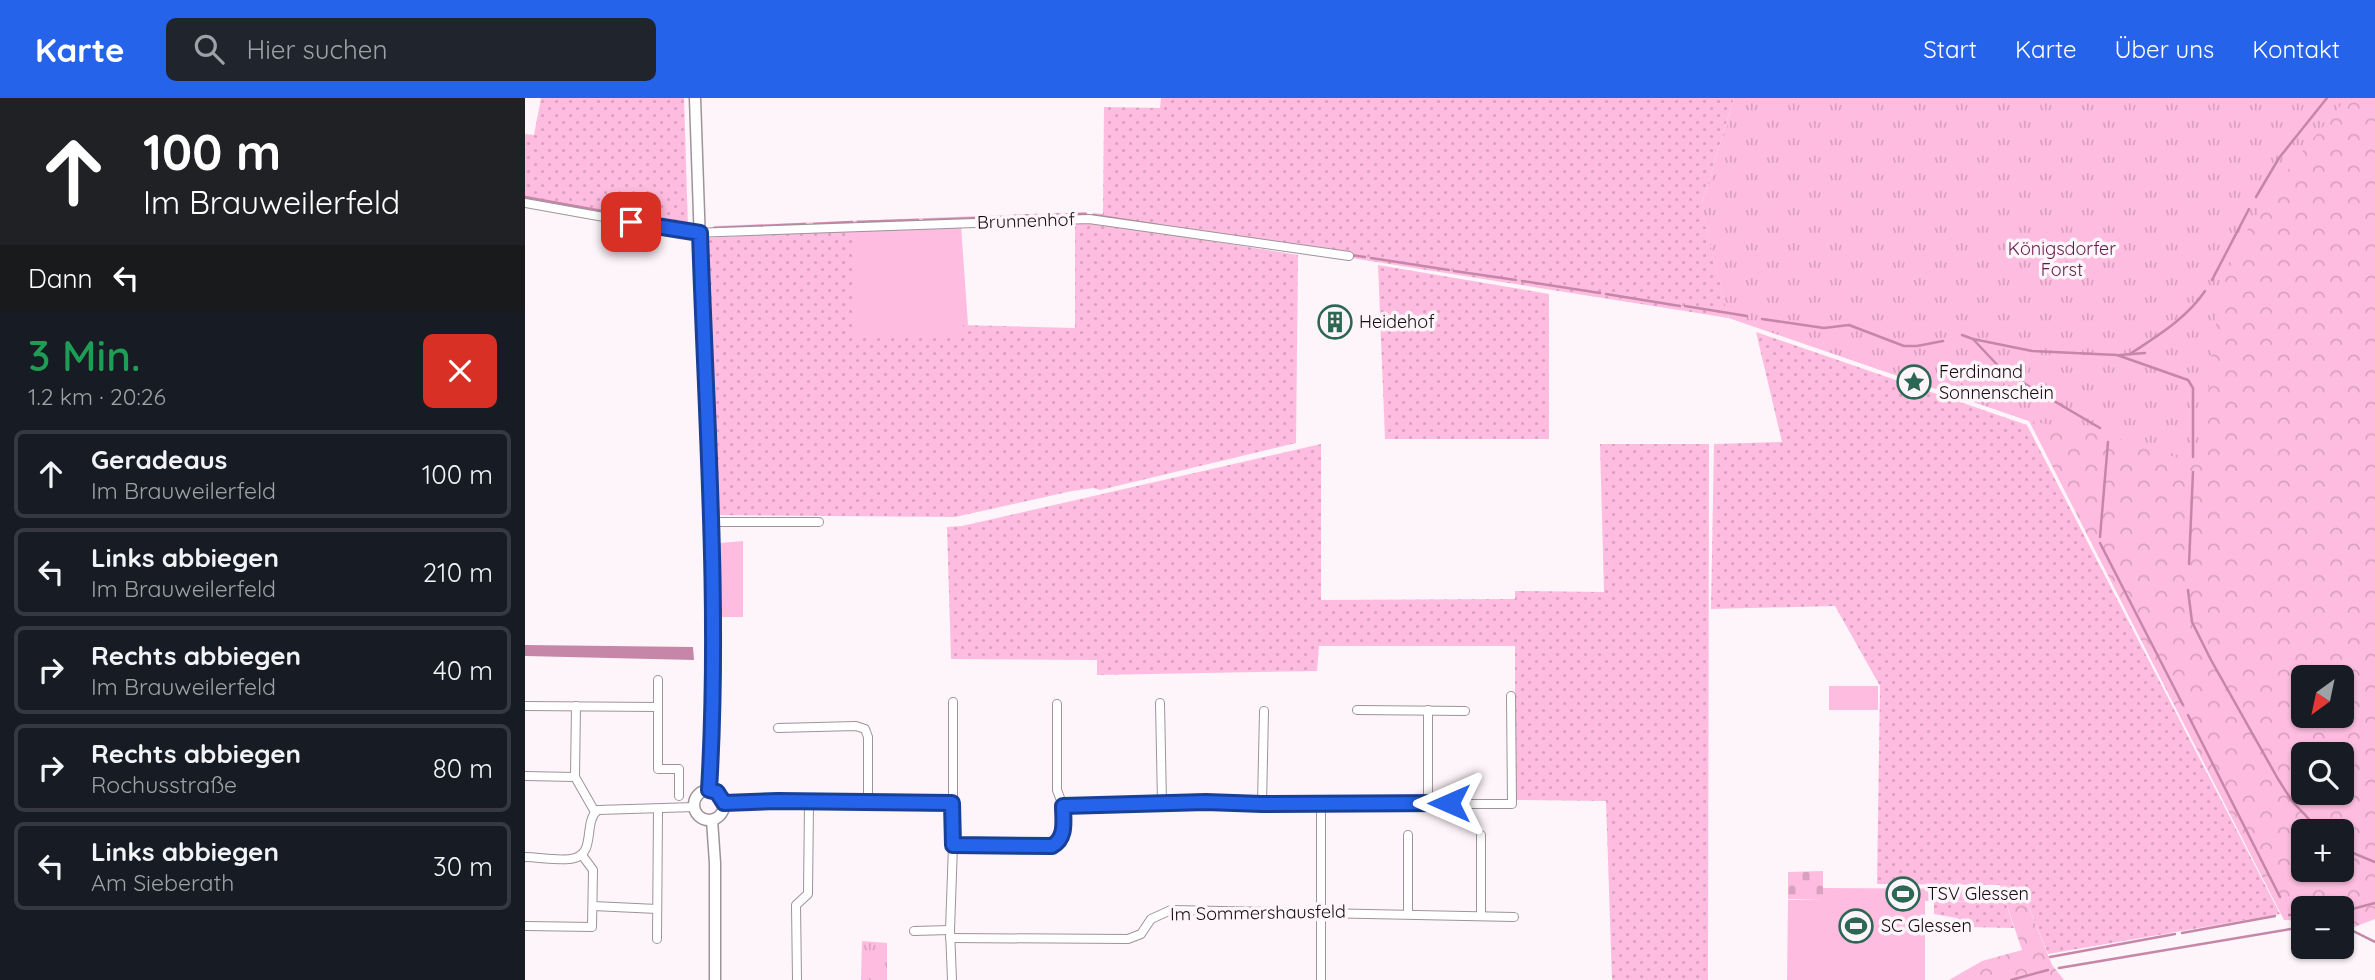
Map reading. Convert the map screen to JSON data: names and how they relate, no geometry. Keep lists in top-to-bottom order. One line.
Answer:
{"streets":{"street":["Brunnenhof","Im Sommershausfeld"]},"parks":["Königsdorfer Forst"],"places":{"building":["Heidehof"],"place":["Ferdinand Sonnenschein"],"sports":["TSV Glessen","SC Glessen"]},"north":"bottom left","page":{"header":"Karte","search":"Hier suchen","nav":["Start","Karte","Über uns","Kontakt"],"turn":["100 m","Im Brauweilerfeld"],"then":"Dann","heading":["3 Min.","1.2 km · 20:26"],"list":[{"name":"Geradeaus","note":"Im Brauweilerfeld","value":"100 m"},{"name":"Links abbiegen","note":"Im Brauweilerfeld","value":"210 m"},{"name":"Rechts abbiegen","note":"Im Brauweilerfeld","value":"40 m"},{"name":"Rechts abbiegen","note":"Rochusstraße","value":"80 m"},{"name":"Links abbiegen","note":"Am Sieberath","value":"30 m"}],"map_buttons":["+","−"]}}
